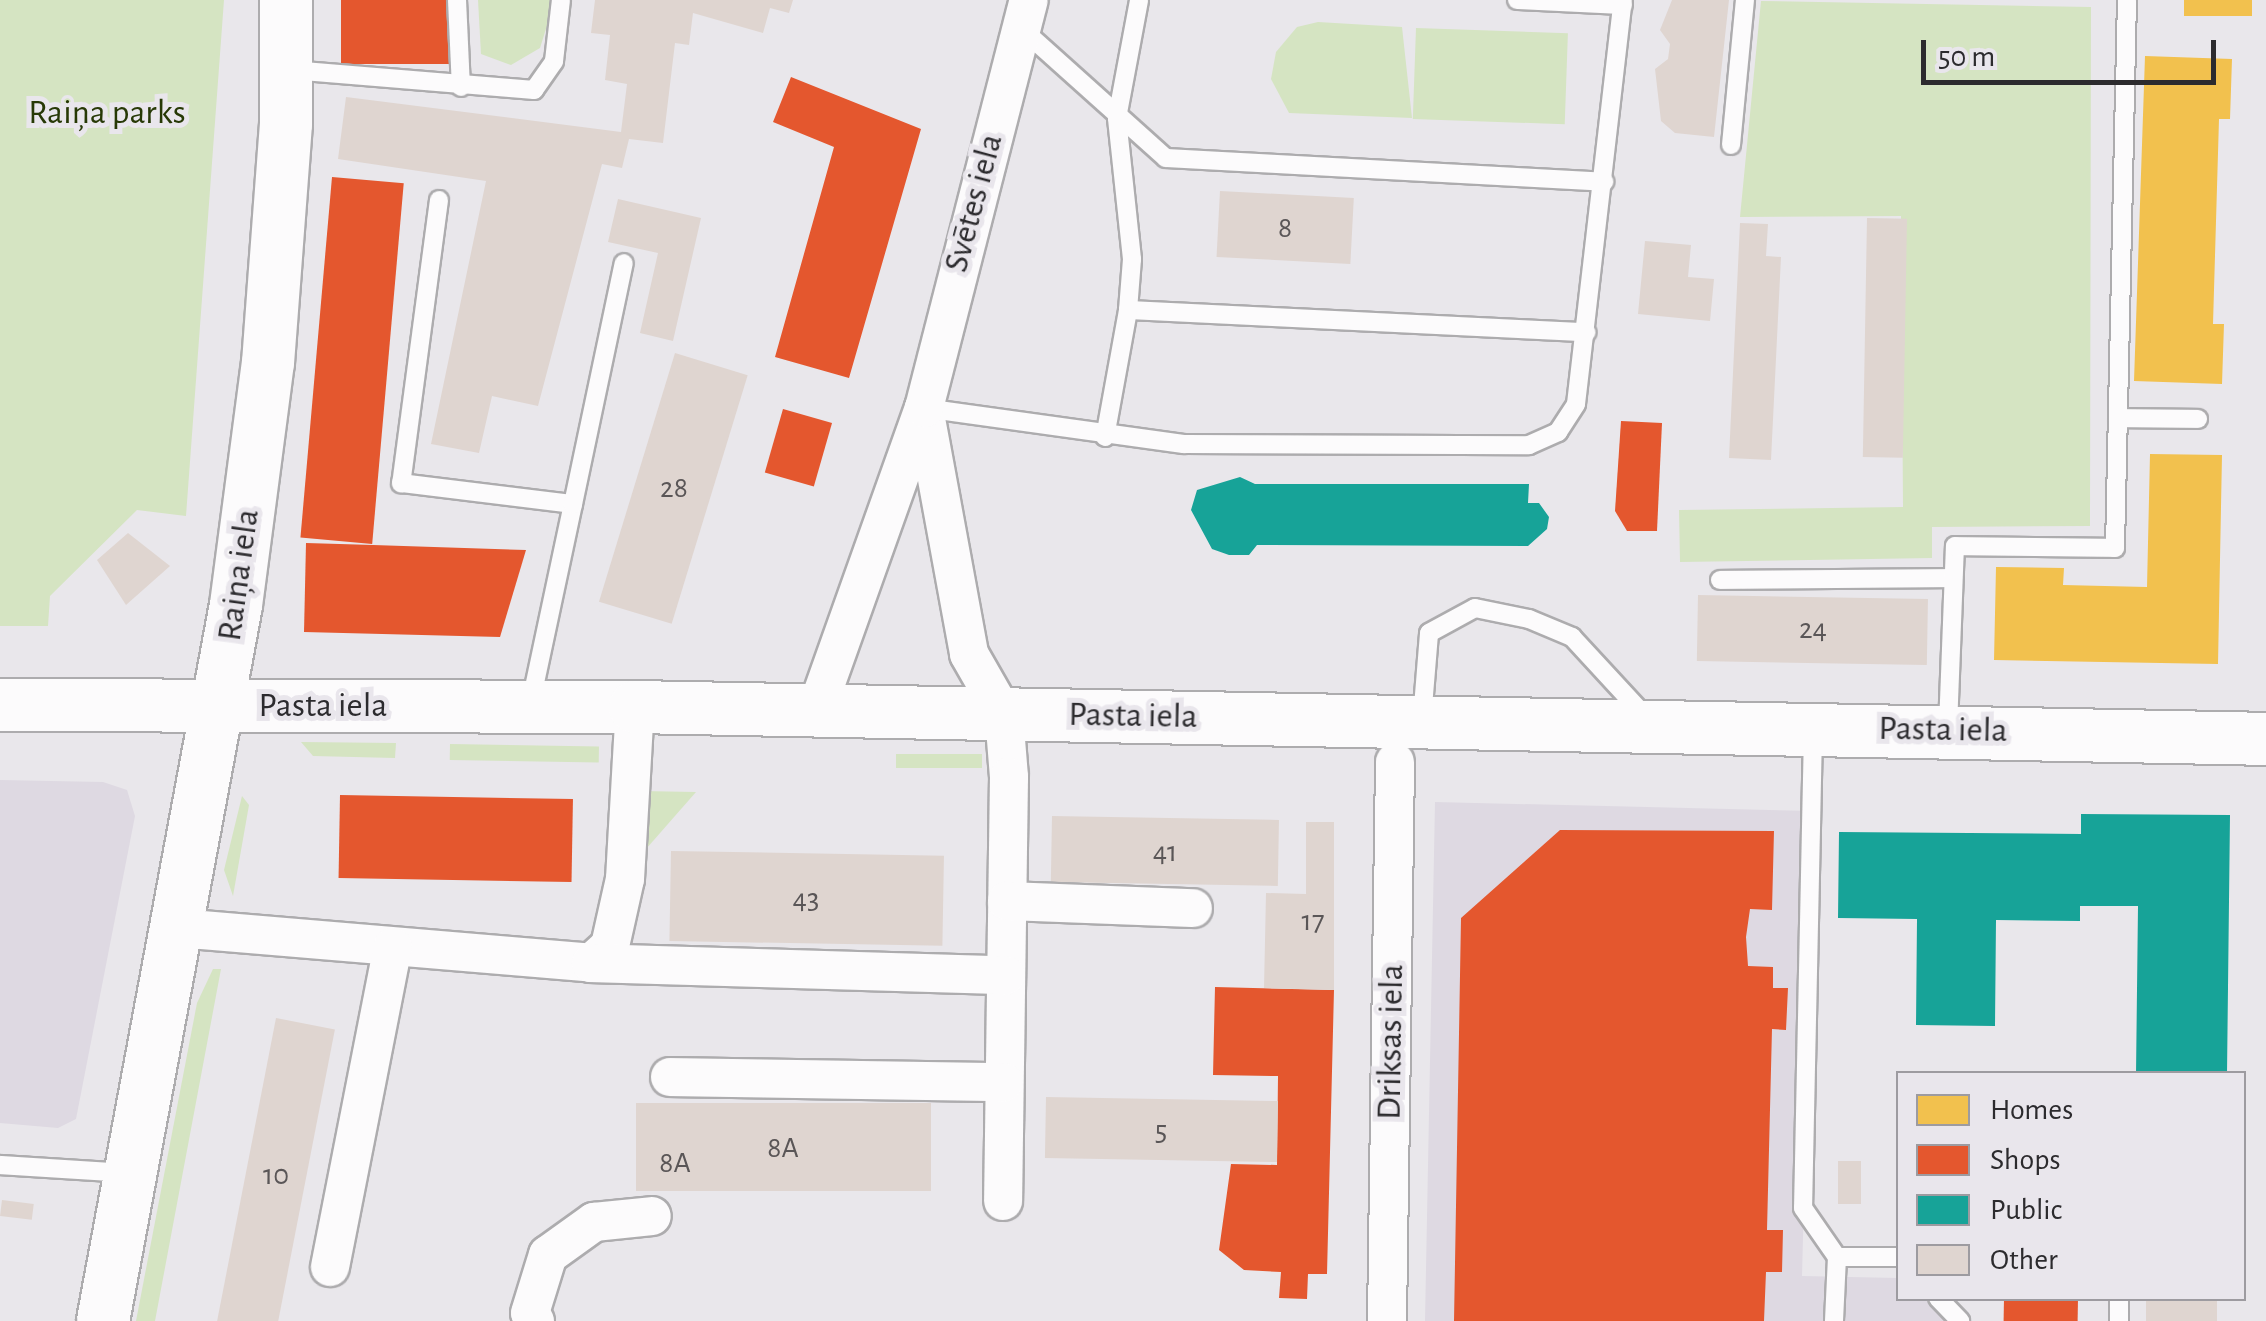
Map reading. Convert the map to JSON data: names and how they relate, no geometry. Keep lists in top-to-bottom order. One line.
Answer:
{"streets":{"main road":["Raiņa iela","Pasta iela"],"street":["Svētes iela","Driksas iela"]},"crossings":[["Svētes iela","Pasta iela"],["Raiņa iela","Pasta iela"],["Pasta iela","Driksas iela"]],"parks":["Raiņa parks"],"house_numbers":["8","28","24","41","43","17","5","8A","8A","10"],"legend":["Homes","Shops","Public","Other"],"scale_bar":"50 m"}
